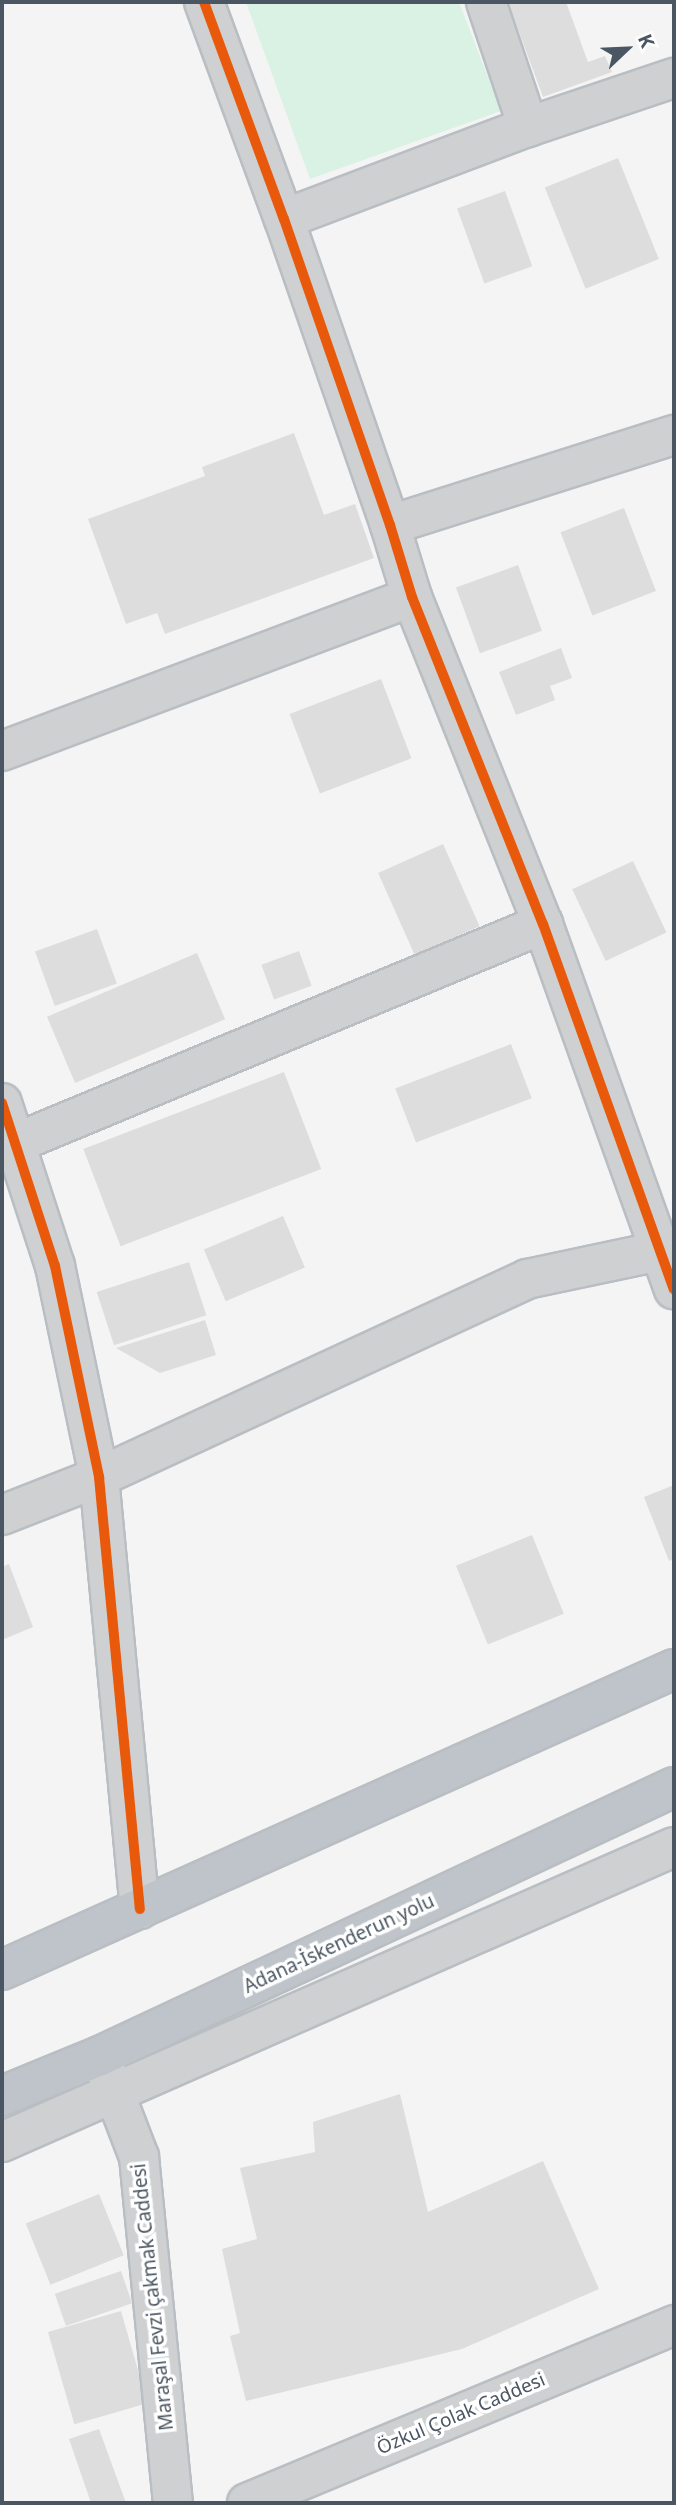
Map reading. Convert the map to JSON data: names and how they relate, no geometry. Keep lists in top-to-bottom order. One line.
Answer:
{"streets":{"highway":["Adana-İskenderun yolu"],"street":["Maraşal Fevzi çakmak Caddesi","Özkul Çolak Caddesi"]},"crossings":[["Adana-İskenderun yolu","Maraşal Fevzi çakmak Caddesi"]],"north":"top right"}
